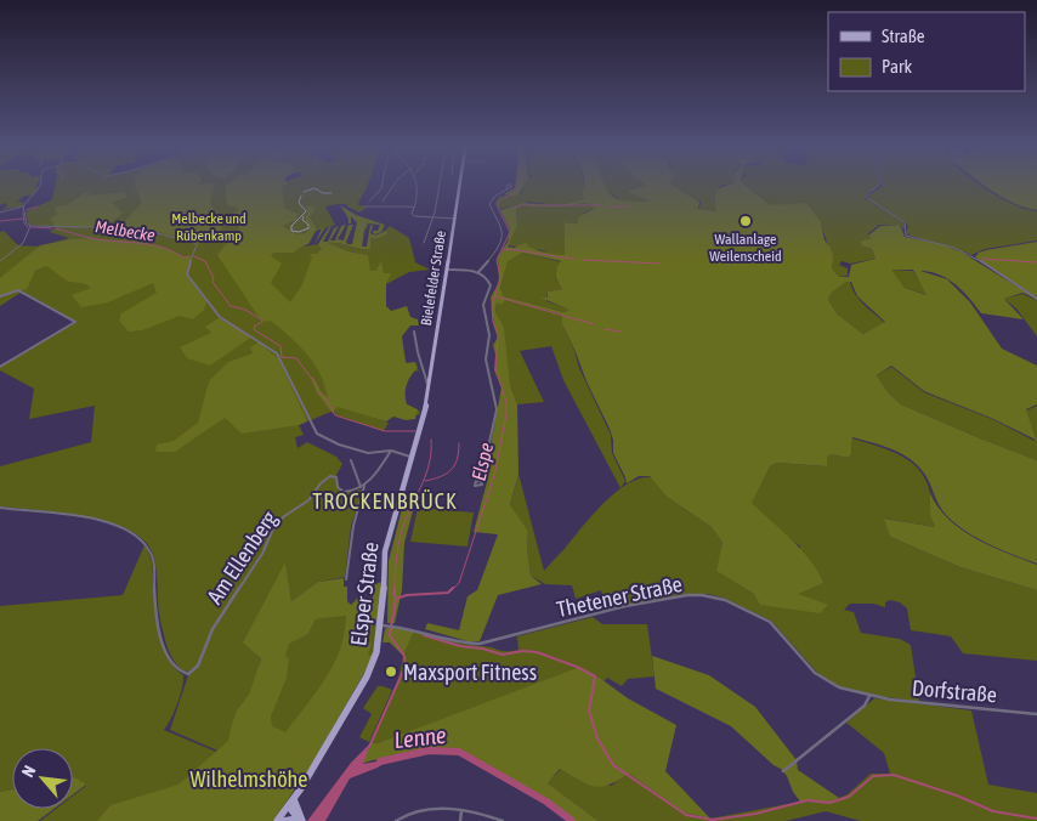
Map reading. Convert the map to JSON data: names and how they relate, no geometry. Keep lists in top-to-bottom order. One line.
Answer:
{"streets":{"main road":["Bielefelder Straße","Elsper Straße"],"street":["Am Ellenberg","Thetener Straße","Dorfstraße"]},"crossings":[["Bielefelder Straße","Elsper Straße"],["Elsper Straße","Thetener Straße"],["Thetener Straße","Dorfstraße"]],"districts":["TROCKENBRÜCK"],"water":["Melbecke","Elspe","Lenne"],"parks":["Melbecke und Rübenkamp","Wilhelmshöhe"],"places":["Wallanlage Weilenscheid","Maxsport Fitness"],"legend":["Straße","Park"],"north":"top left"}
